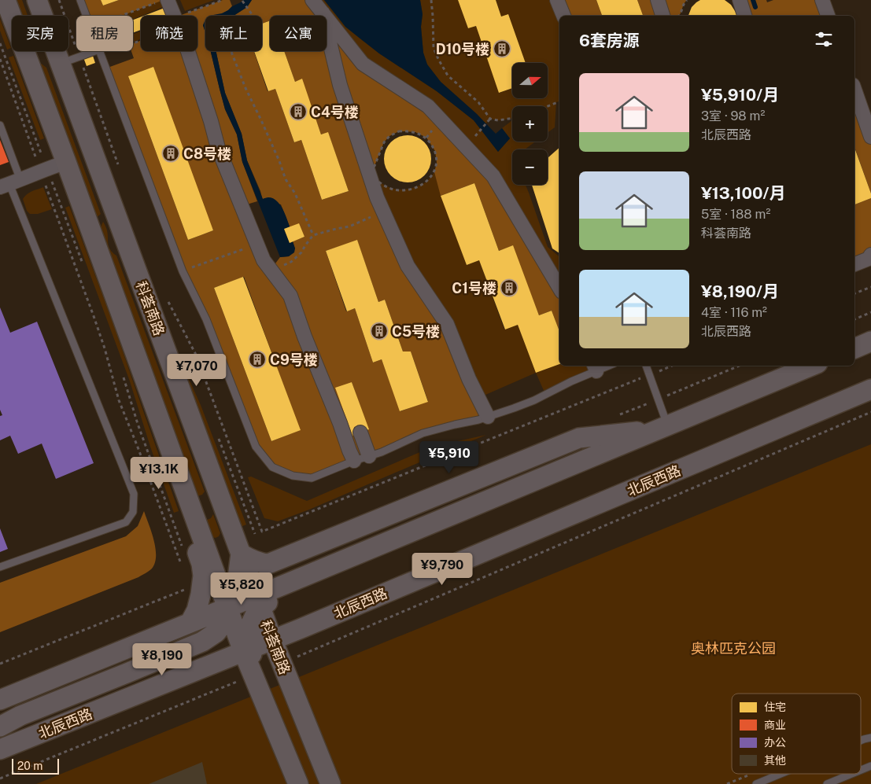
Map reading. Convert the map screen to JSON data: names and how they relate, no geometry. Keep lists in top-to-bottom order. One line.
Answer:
{"streets":{"street":["科荟南路","北辰西路"]},"crossings":[["科荟南路","北辰西路"]],"parks":["奥林匹克公园"],"places":{"building":["D10号楼","C4号楼","C8号楼","C1号楼","C5号楼","C9号楼"]},"legend":["住宅","商业","办公","其他"],"scale_bar":"20 m","north":"right","page":{"chip":["买房","租房","筛选","新上","公寓"],"heading":"6套房源","map_buttons":["+","−"],"list":[{"name":"¥5,910/月","note":"3室 · 98 m² · 北辰西路"},{"name":"¥13,100/月","note":"5室 · 188 m² · 科荟南路"},{"name":"¥8,190/月","note":"4室 · 116 m² · 北辰西路"}],"price":["¥7,070","¥5,910","¥13.1K","¥9,790","¥5,820","¥8,190"],"scale":"20 m"}}
